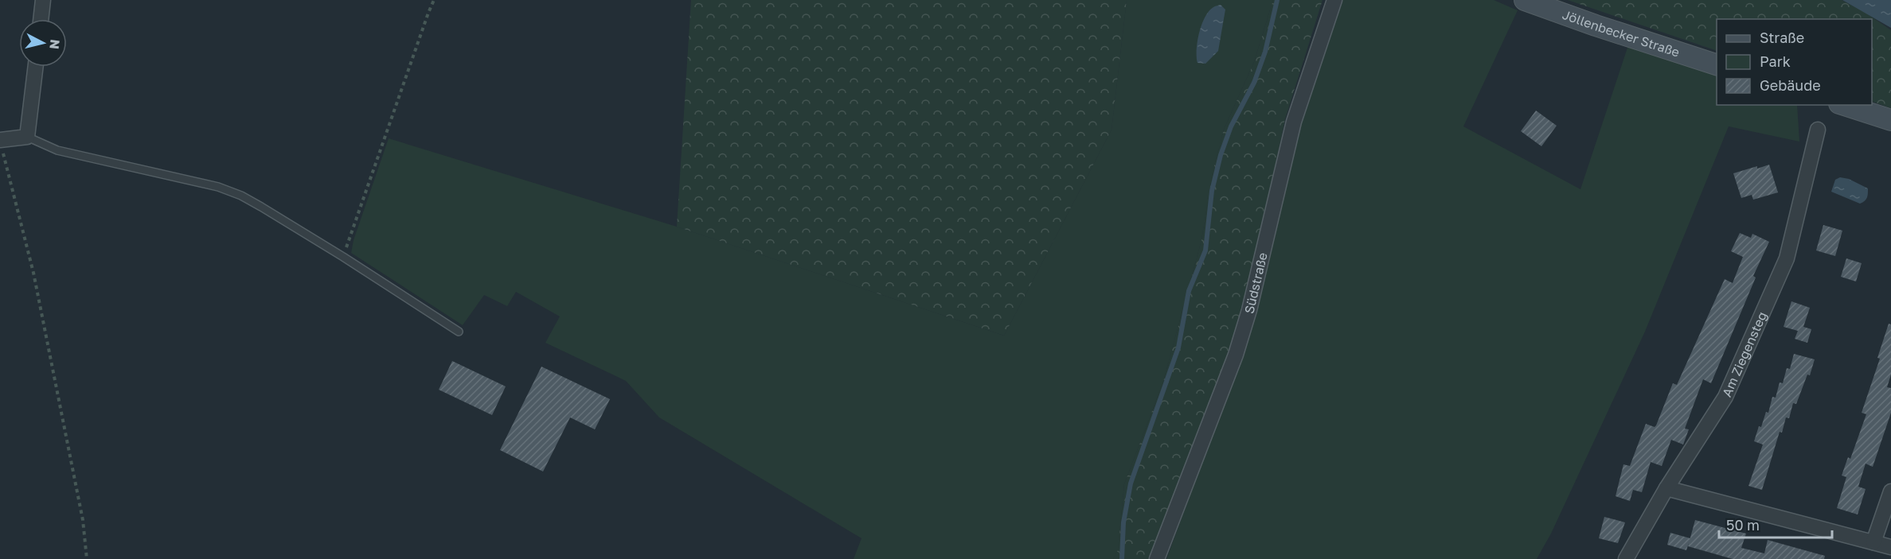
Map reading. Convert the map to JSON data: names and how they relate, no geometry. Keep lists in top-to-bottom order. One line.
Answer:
{"streets":{"main road":["Jöllenbecker Straße"],"street":["Südstraße","Am Ziegensteg"]},"legend":["Straße","Park","Gebäude"],"scale_bar":"50 m","north":"right"}
